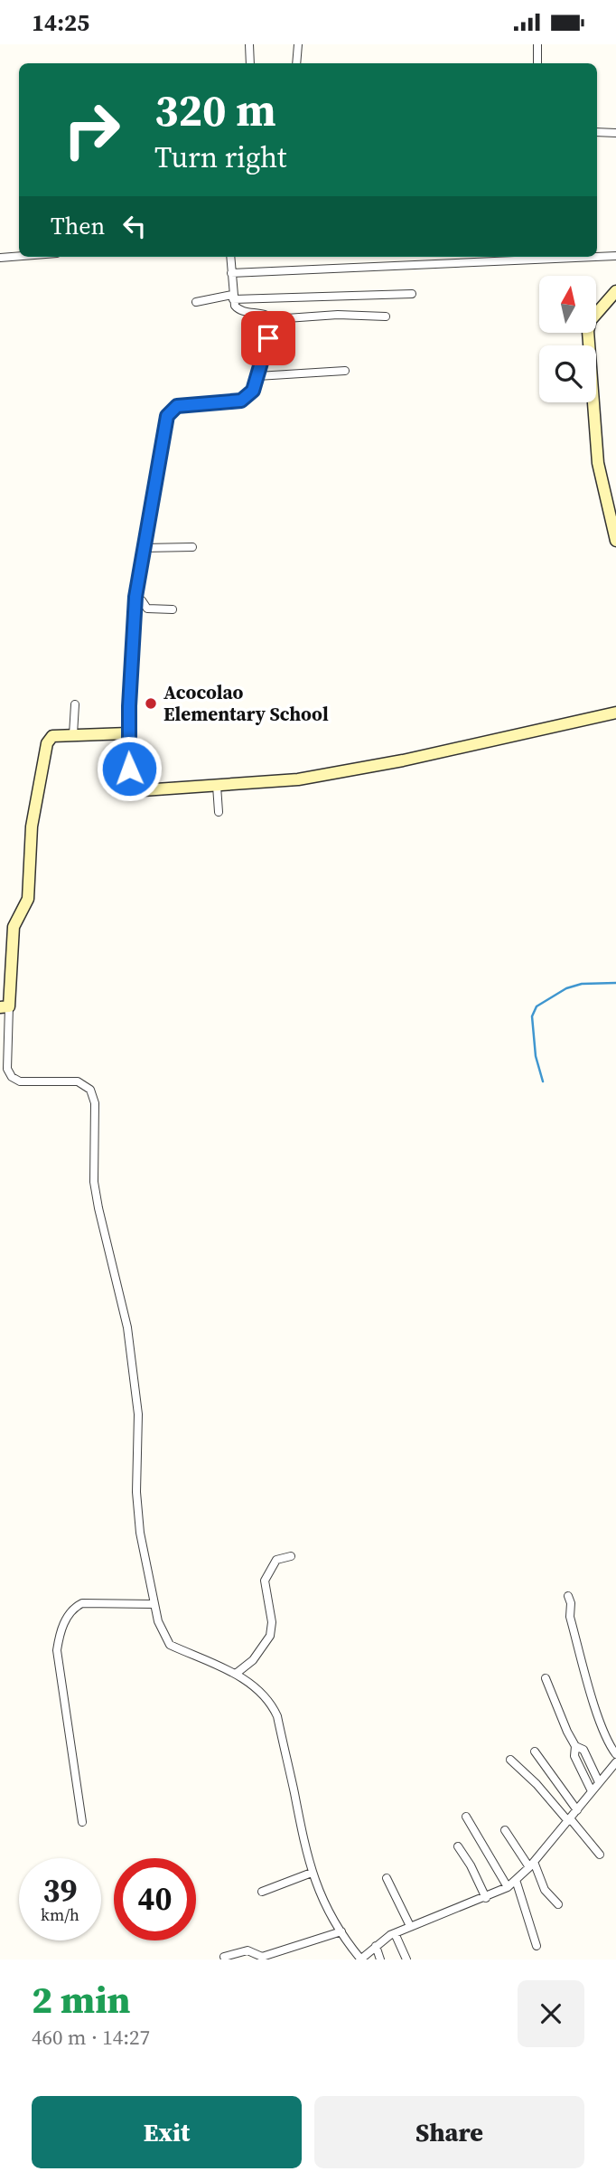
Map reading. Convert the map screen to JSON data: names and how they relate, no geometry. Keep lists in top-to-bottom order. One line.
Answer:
{"places":["Acocolao Elementary School"],"north":"top","page":{"status":"14:25","turn":["320 m","Turn right"],"then":"Then","speed":"39 km/h","limit":"40","heading":["2 min","460 m · 14:27"],"buttons":["Exit","Share"]}}
